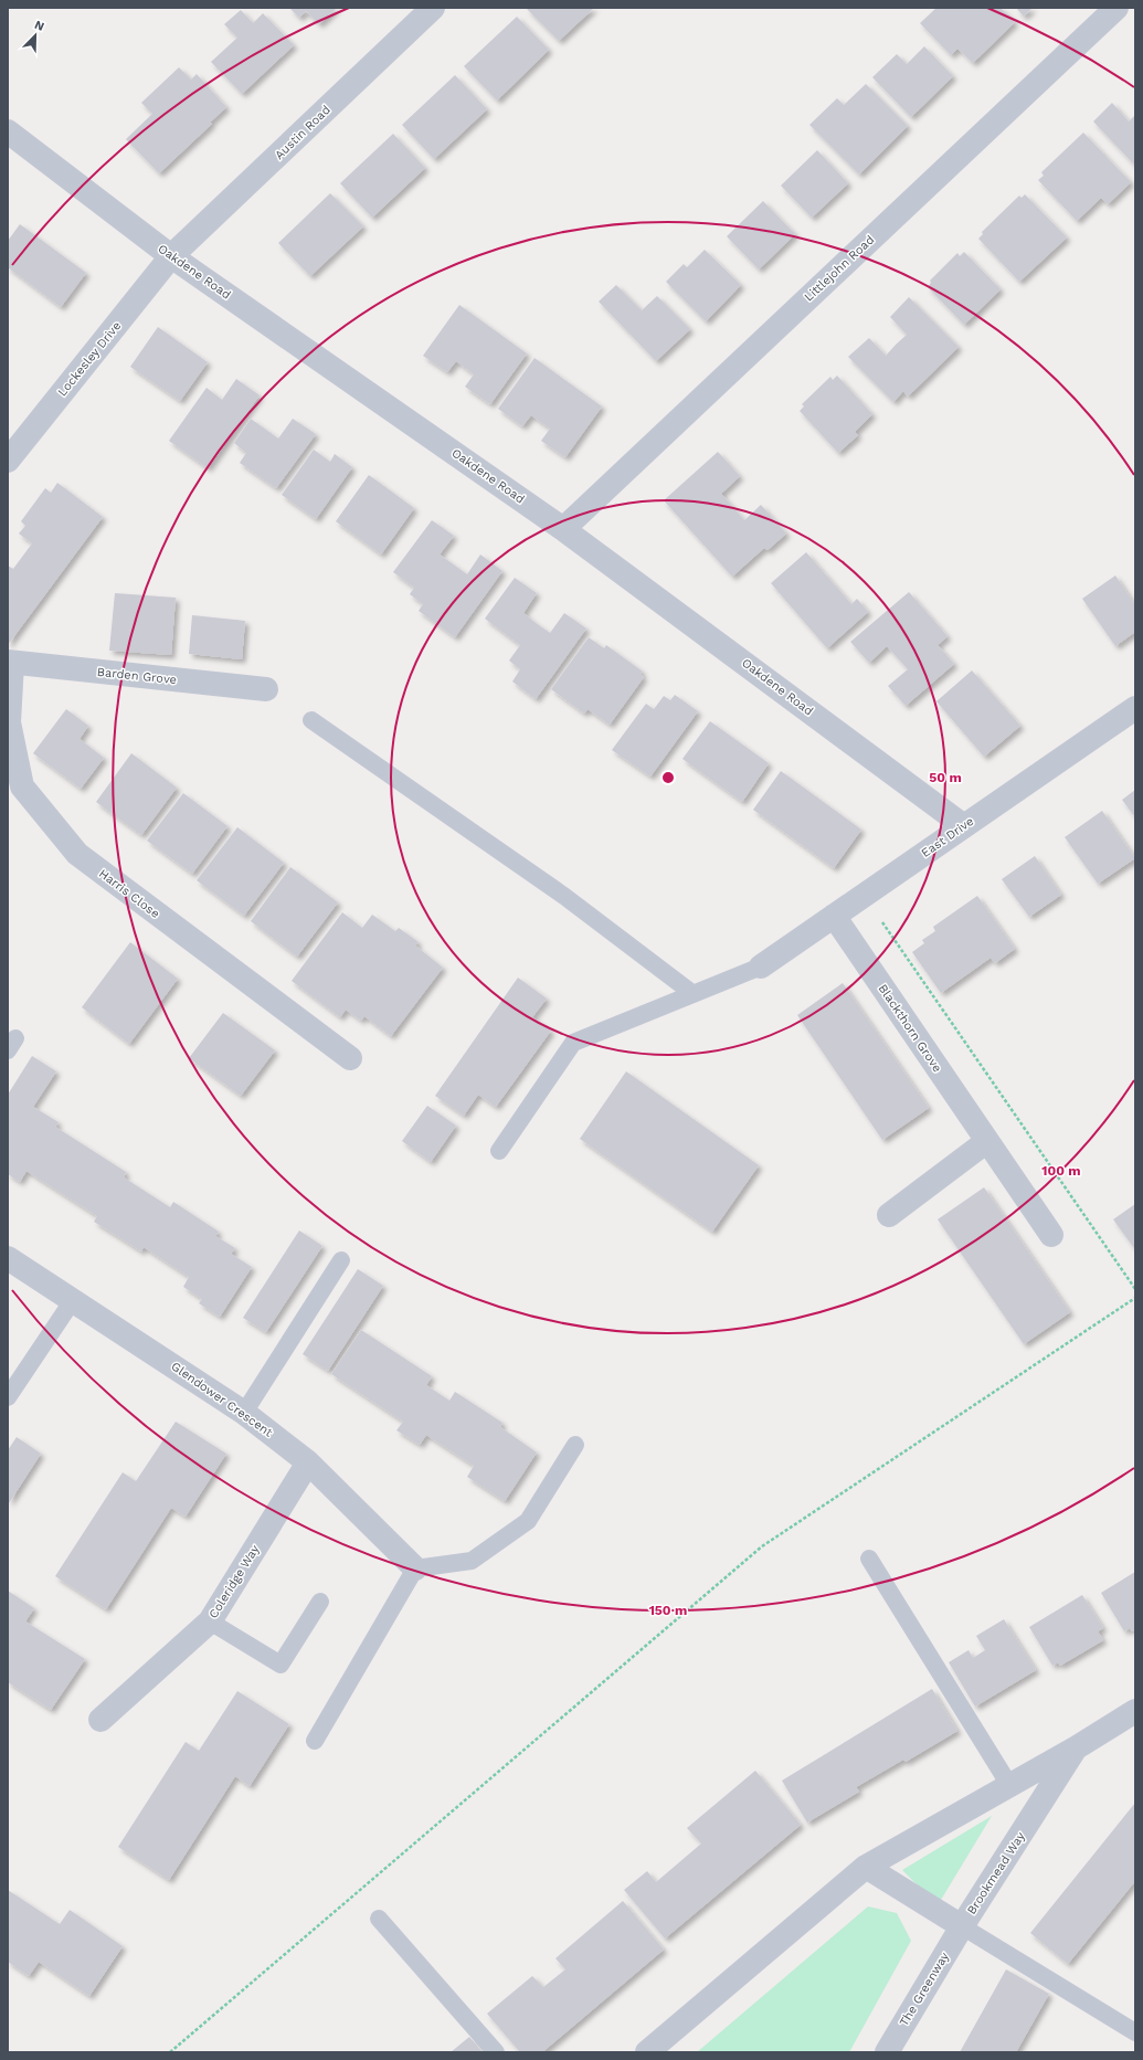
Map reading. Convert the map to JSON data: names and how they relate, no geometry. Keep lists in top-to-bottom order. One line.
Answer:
{"streets":{"street":["Austin Road","Littlejohn Road","Oakdene Road","Lockesley Drive","Barden Grove","East Drive","Harris Close","Blackthorn Grove","Glendower Crescent","Coleridge Way","Brookmead Way","The Greenway"]},"crossings":[["Austin Road","Oakdene Road"],["Austin Road","Lockesley Drive"],["Littlejohn Road","Oakdene Road"],["Oakdene Road","Lockesley Drive"],["Oakdene Road","East Drive"],["Barden Grove","Harris Close"],["East Drive","Blackthorn Grove"],["Glendower Crescent","Coleridge Way"],["Brookmead Way","The Greenway"]],"north":"top right","rings":["50 m","100 m","150 m"]}
